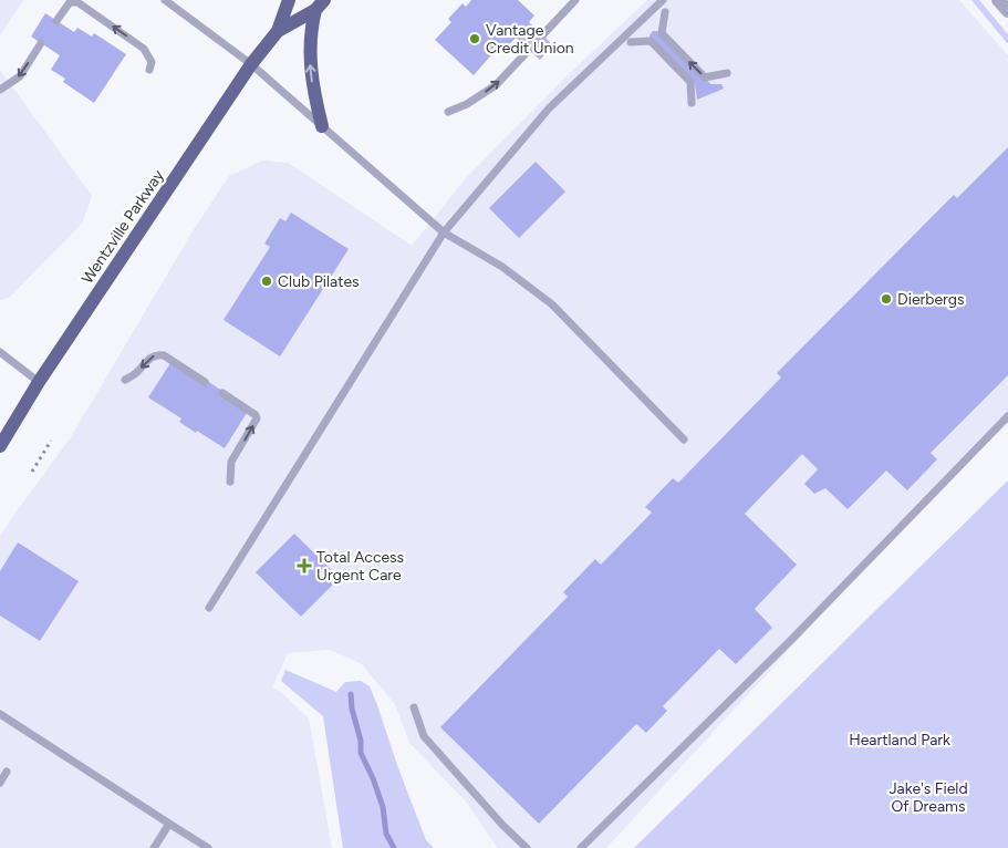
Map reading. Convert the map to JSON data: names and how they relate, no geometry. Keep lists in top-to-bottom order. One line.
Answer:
{"streets":{"main road":["Wentzville Parkway"]},"parks":["Heartland Park","Jake's Field Of Dreams"],"places":{"other":["Vantage Credit Union","Club Pilates","Dierbergs"],"health":["Total Access Urgent Care"]}}
